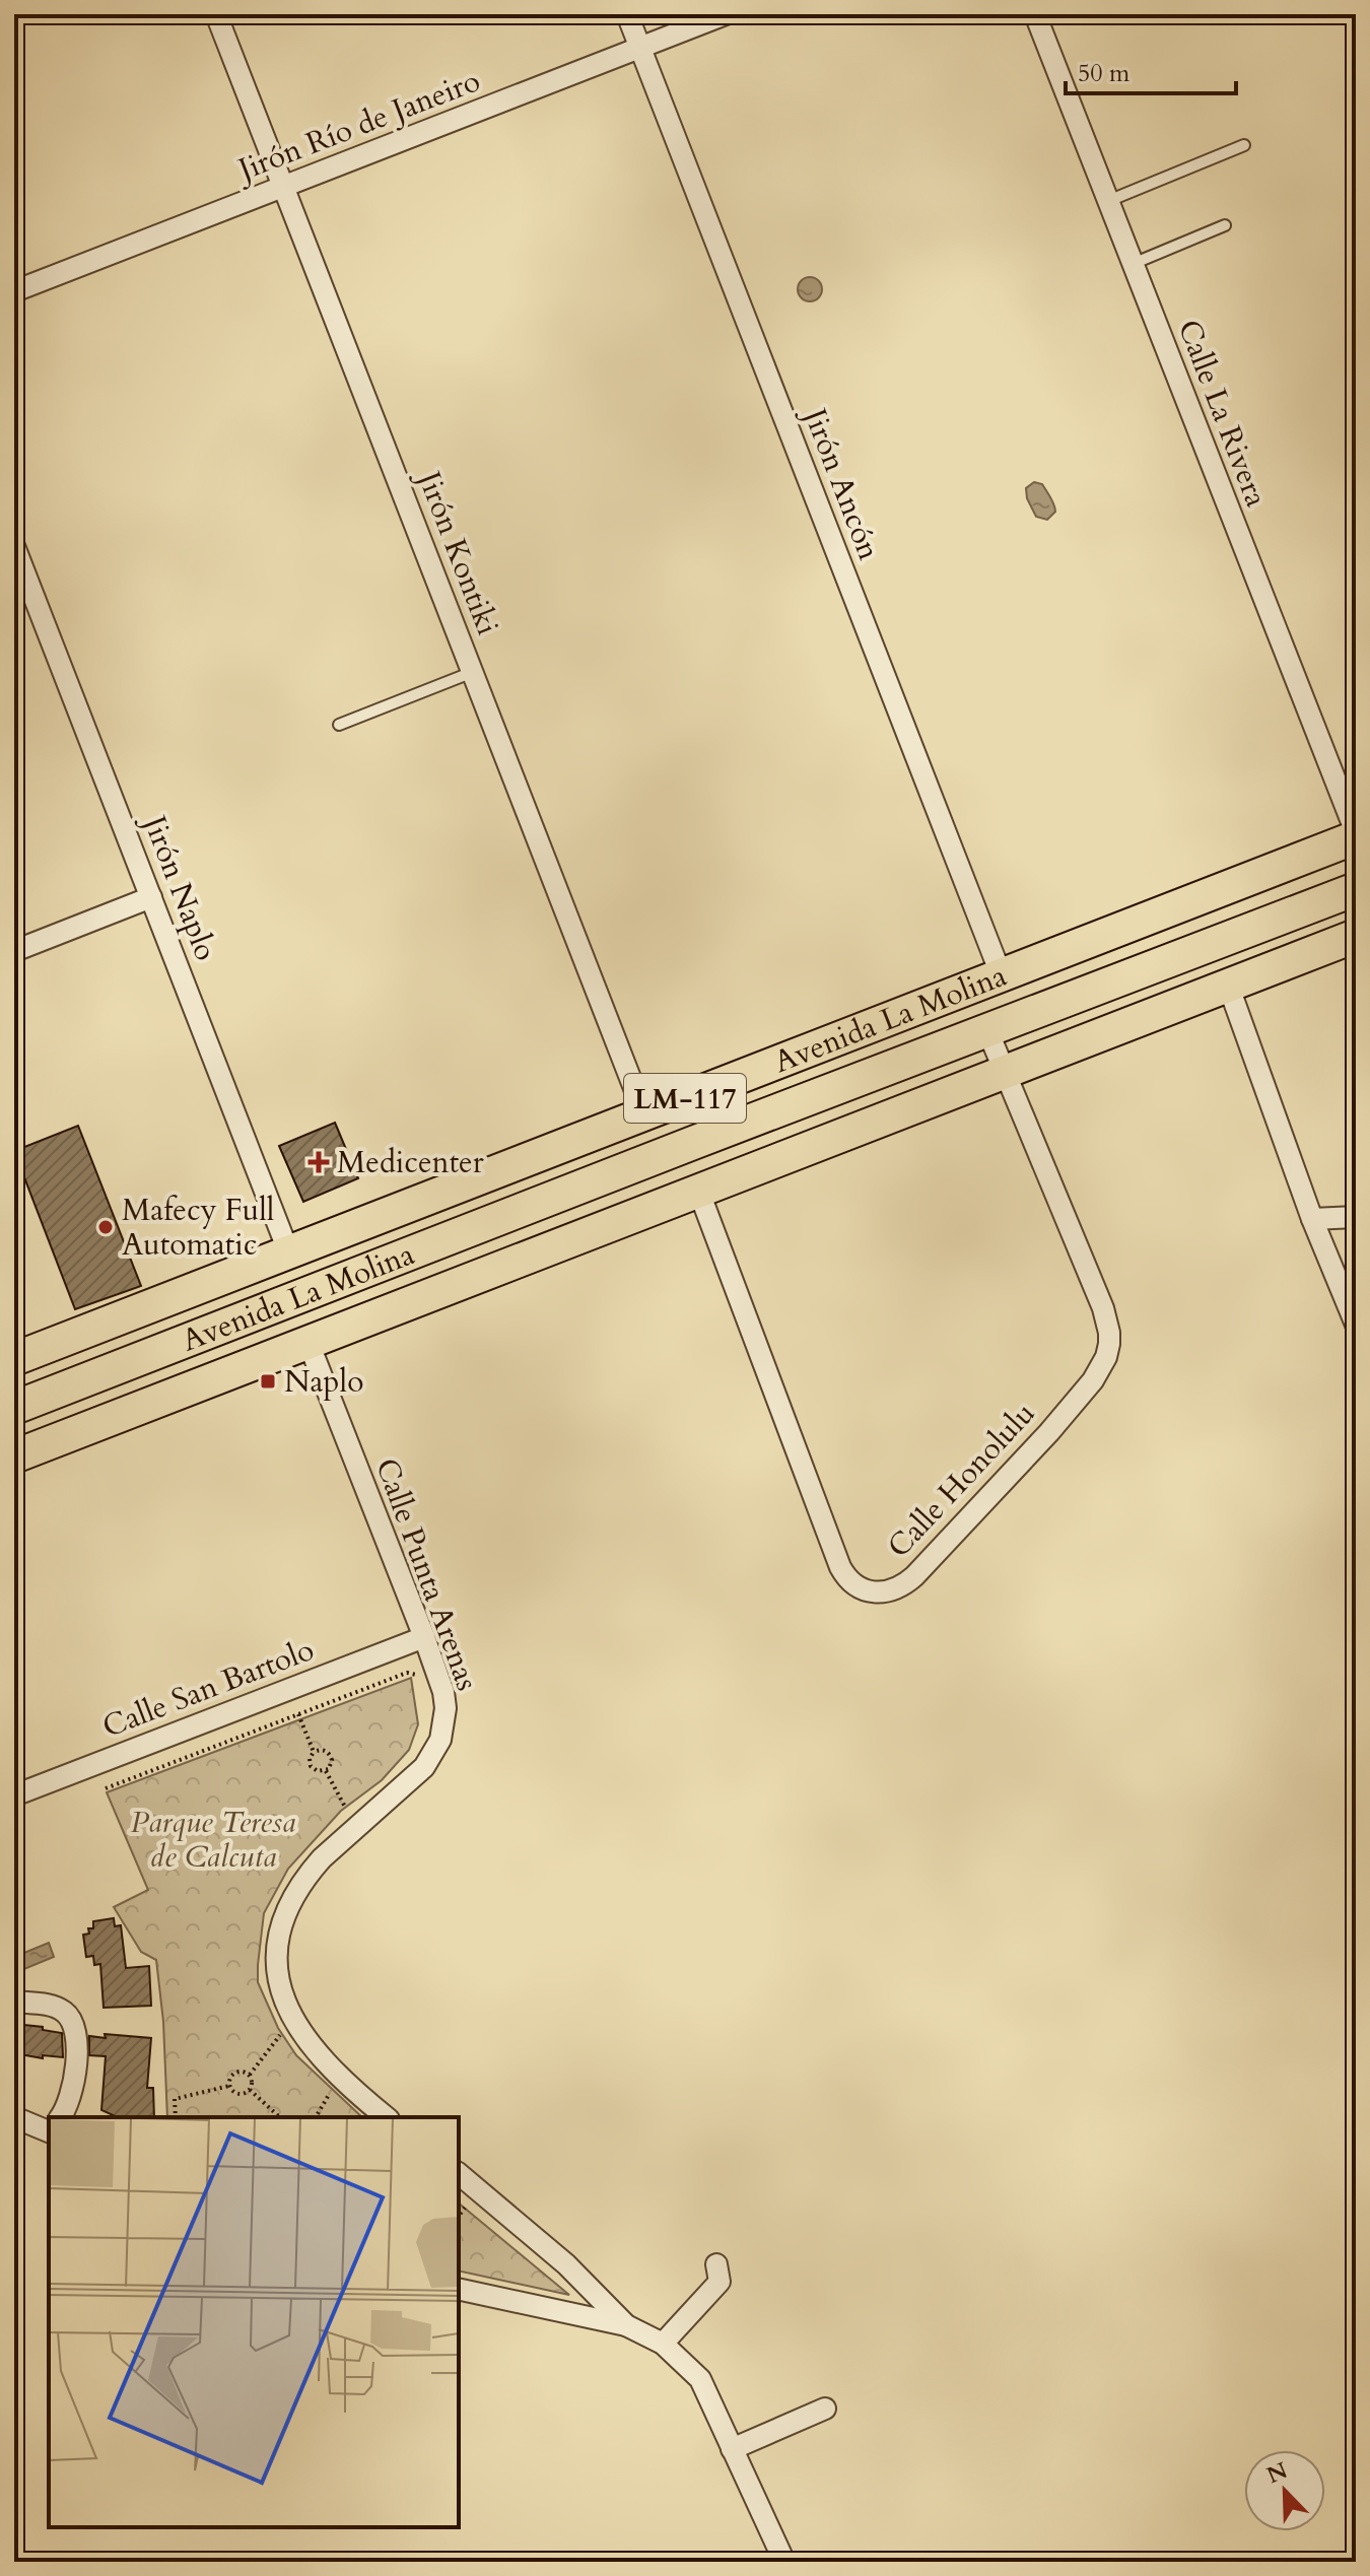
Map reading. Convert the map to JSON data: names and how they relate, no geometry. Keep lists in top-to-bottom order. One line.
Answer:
{"streets":{"main road":["Avenida La Molina","LM-117"],"street":["Jirón Río de Janeiro","Calle La Rivera","Jirón Ancón","Jirón Kontiki","Jirón Naplo","Calle Honolulu","Calle Punta Arenas","Calle San Bartolo"]},"crossings":[["Jirón Río de Janeiro","Jirón Ancón"],["Jirón Río de Janeiro","Jirón Kontiki"],["Calle La Rivera","Avenida La Molina"],["Jirón Ancón","Avenida La Molina"],["Jirón Kontiki","Avenida La Molina"],["Jirón Naplo","Avenida La Molina"],["Avenida La Molina","Calle Honolulu"],["Avenida La Molina","Calle Punta Arenas"],["Calle Punta Arenas","Calle San Bartolo"]],"parks":["Parque Teresa de Calcuta"],"places":{"health":["Medicenter"],"other":["Mafecy Full Automatic"],"transit":["Naplo"]},"scale_bar":"50 m","north":"top left"}
